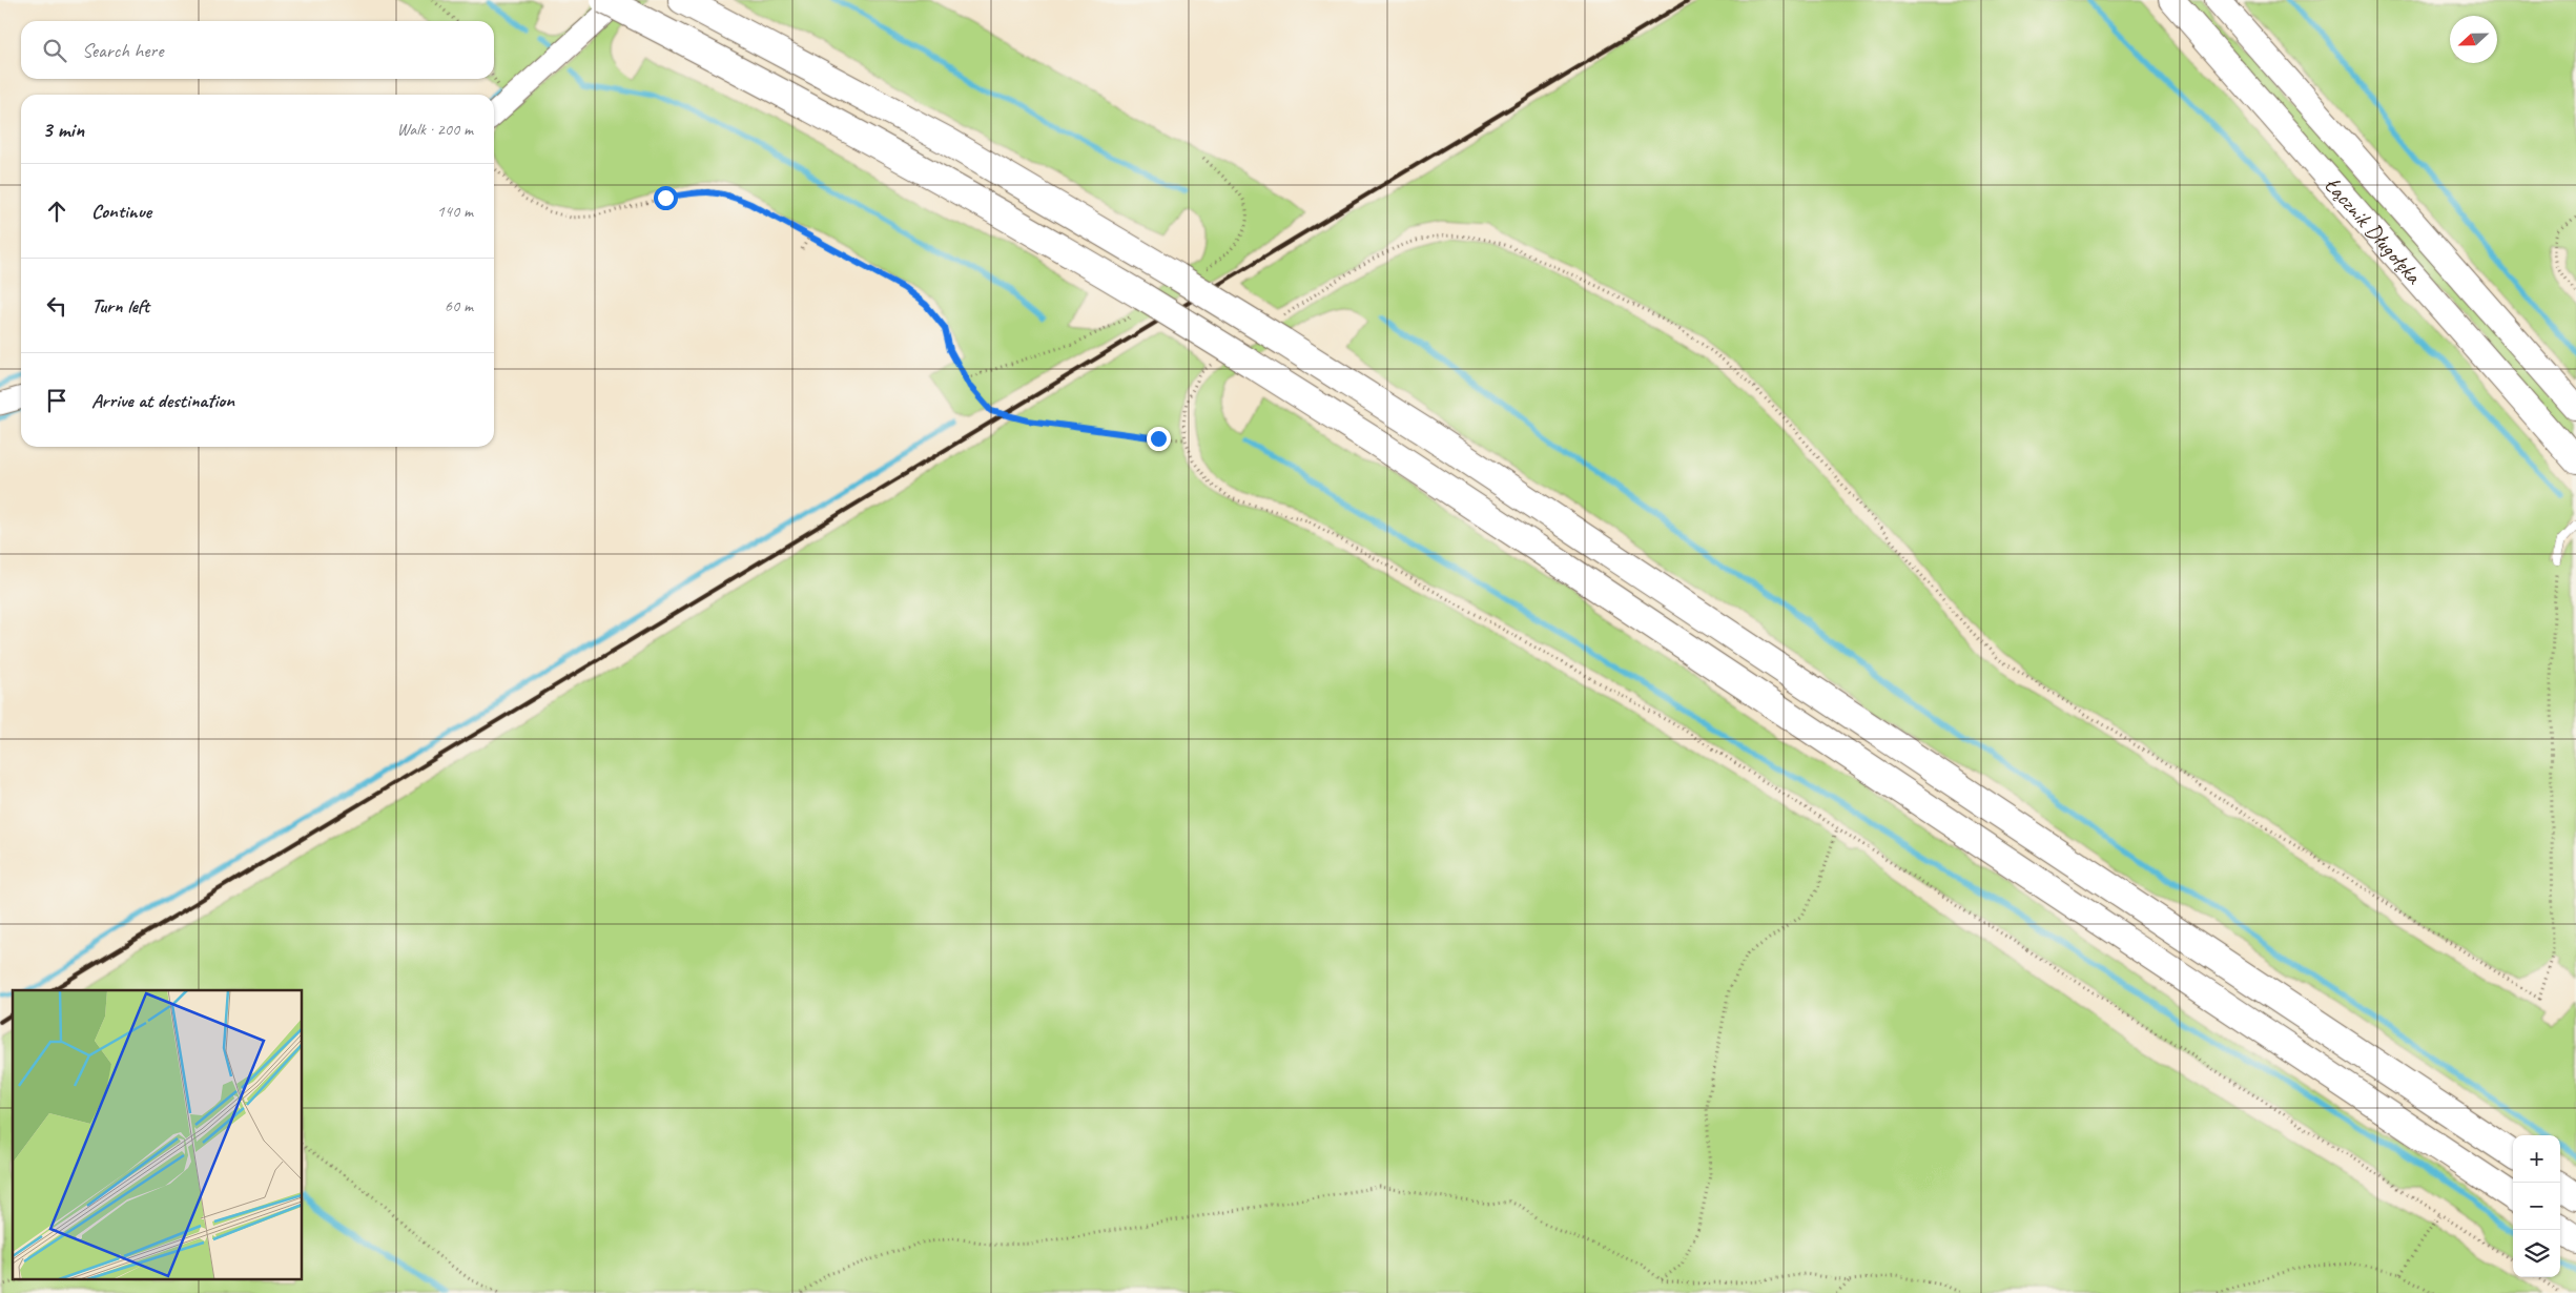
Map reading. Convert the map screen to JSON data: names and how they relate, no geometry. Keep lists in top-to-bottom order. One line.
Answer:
{"streets":{"main road":["Łącznik Długołęka"]},"north":"left","page":{"search":"Search here","heading":["3 min","Walk · 200 m"],"list":[["Continue","140 m"],["Turn left","60 m"],"Arrive at destination"],"map_buttons":["+","−"]}}
